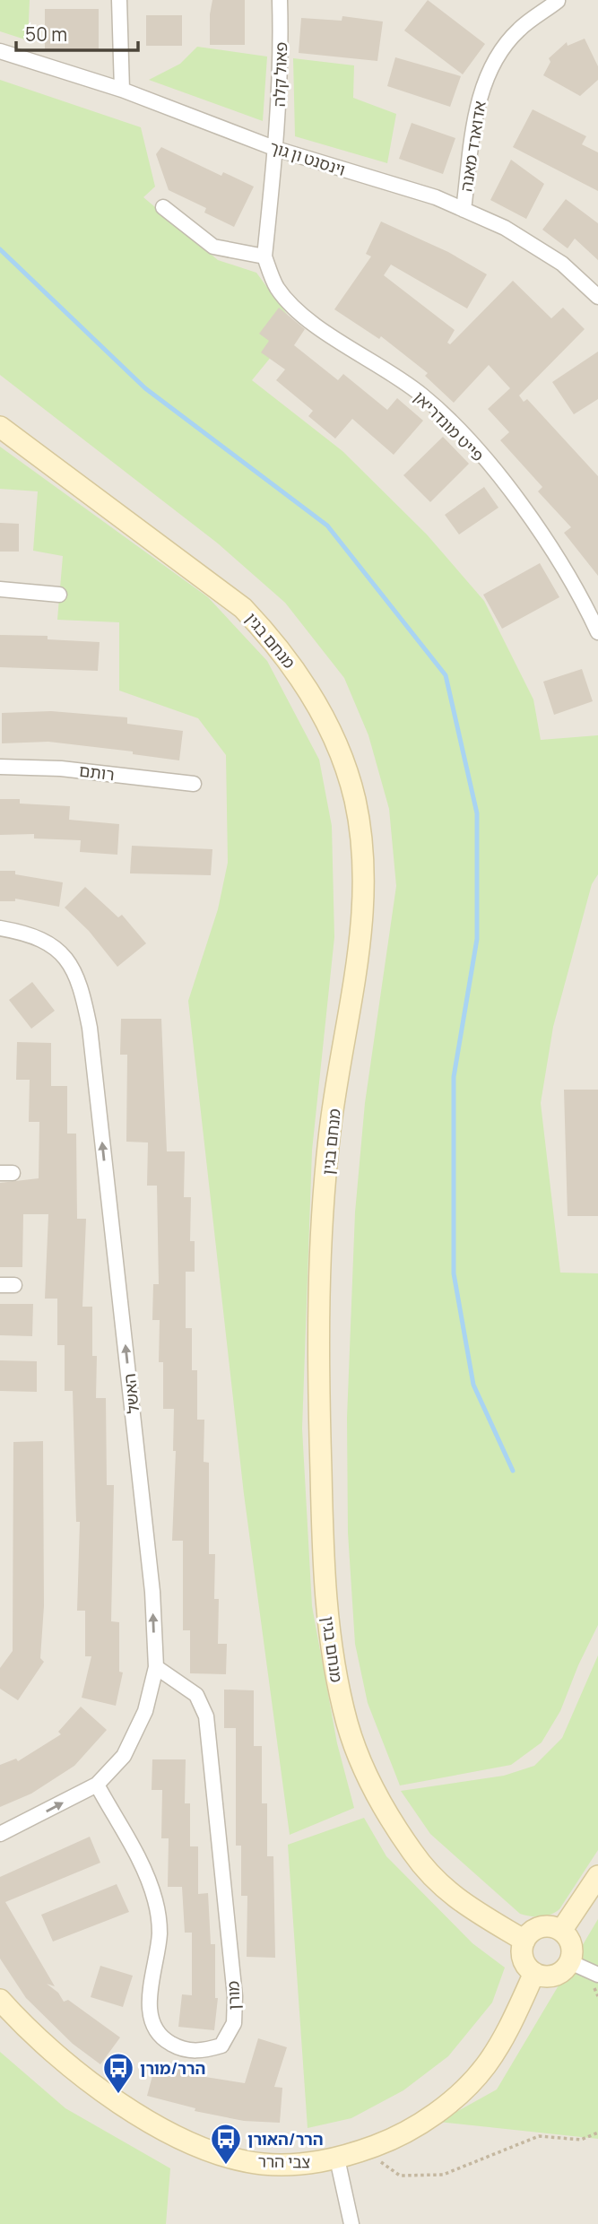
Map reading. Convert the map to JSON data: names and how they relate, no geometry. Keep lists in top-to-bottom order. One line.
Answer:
{"streets":{"street":["פאול קלה","אדוארד מאנה","וינסנט ון גוך","פייט מונדריאן","מנחם בגין","רותם","האשל","מורן","צבי הרר"]},"crossings":[["פאול קלה","וינסנט ון גוך"],["פאול קלה","פייט מונדריאן"],["אדוארד מאנה","וינסנט ון גוך"],["וינסנט ון גוך","פייט מונדריאן"],["מנחם בגין","צבי הרר"],["האשל","מורן"]],"one_way":["האשל"],"places":{"bus stop":["הרר/מורן","הרר/האורן"]},"scale_bar":"50 m"}
